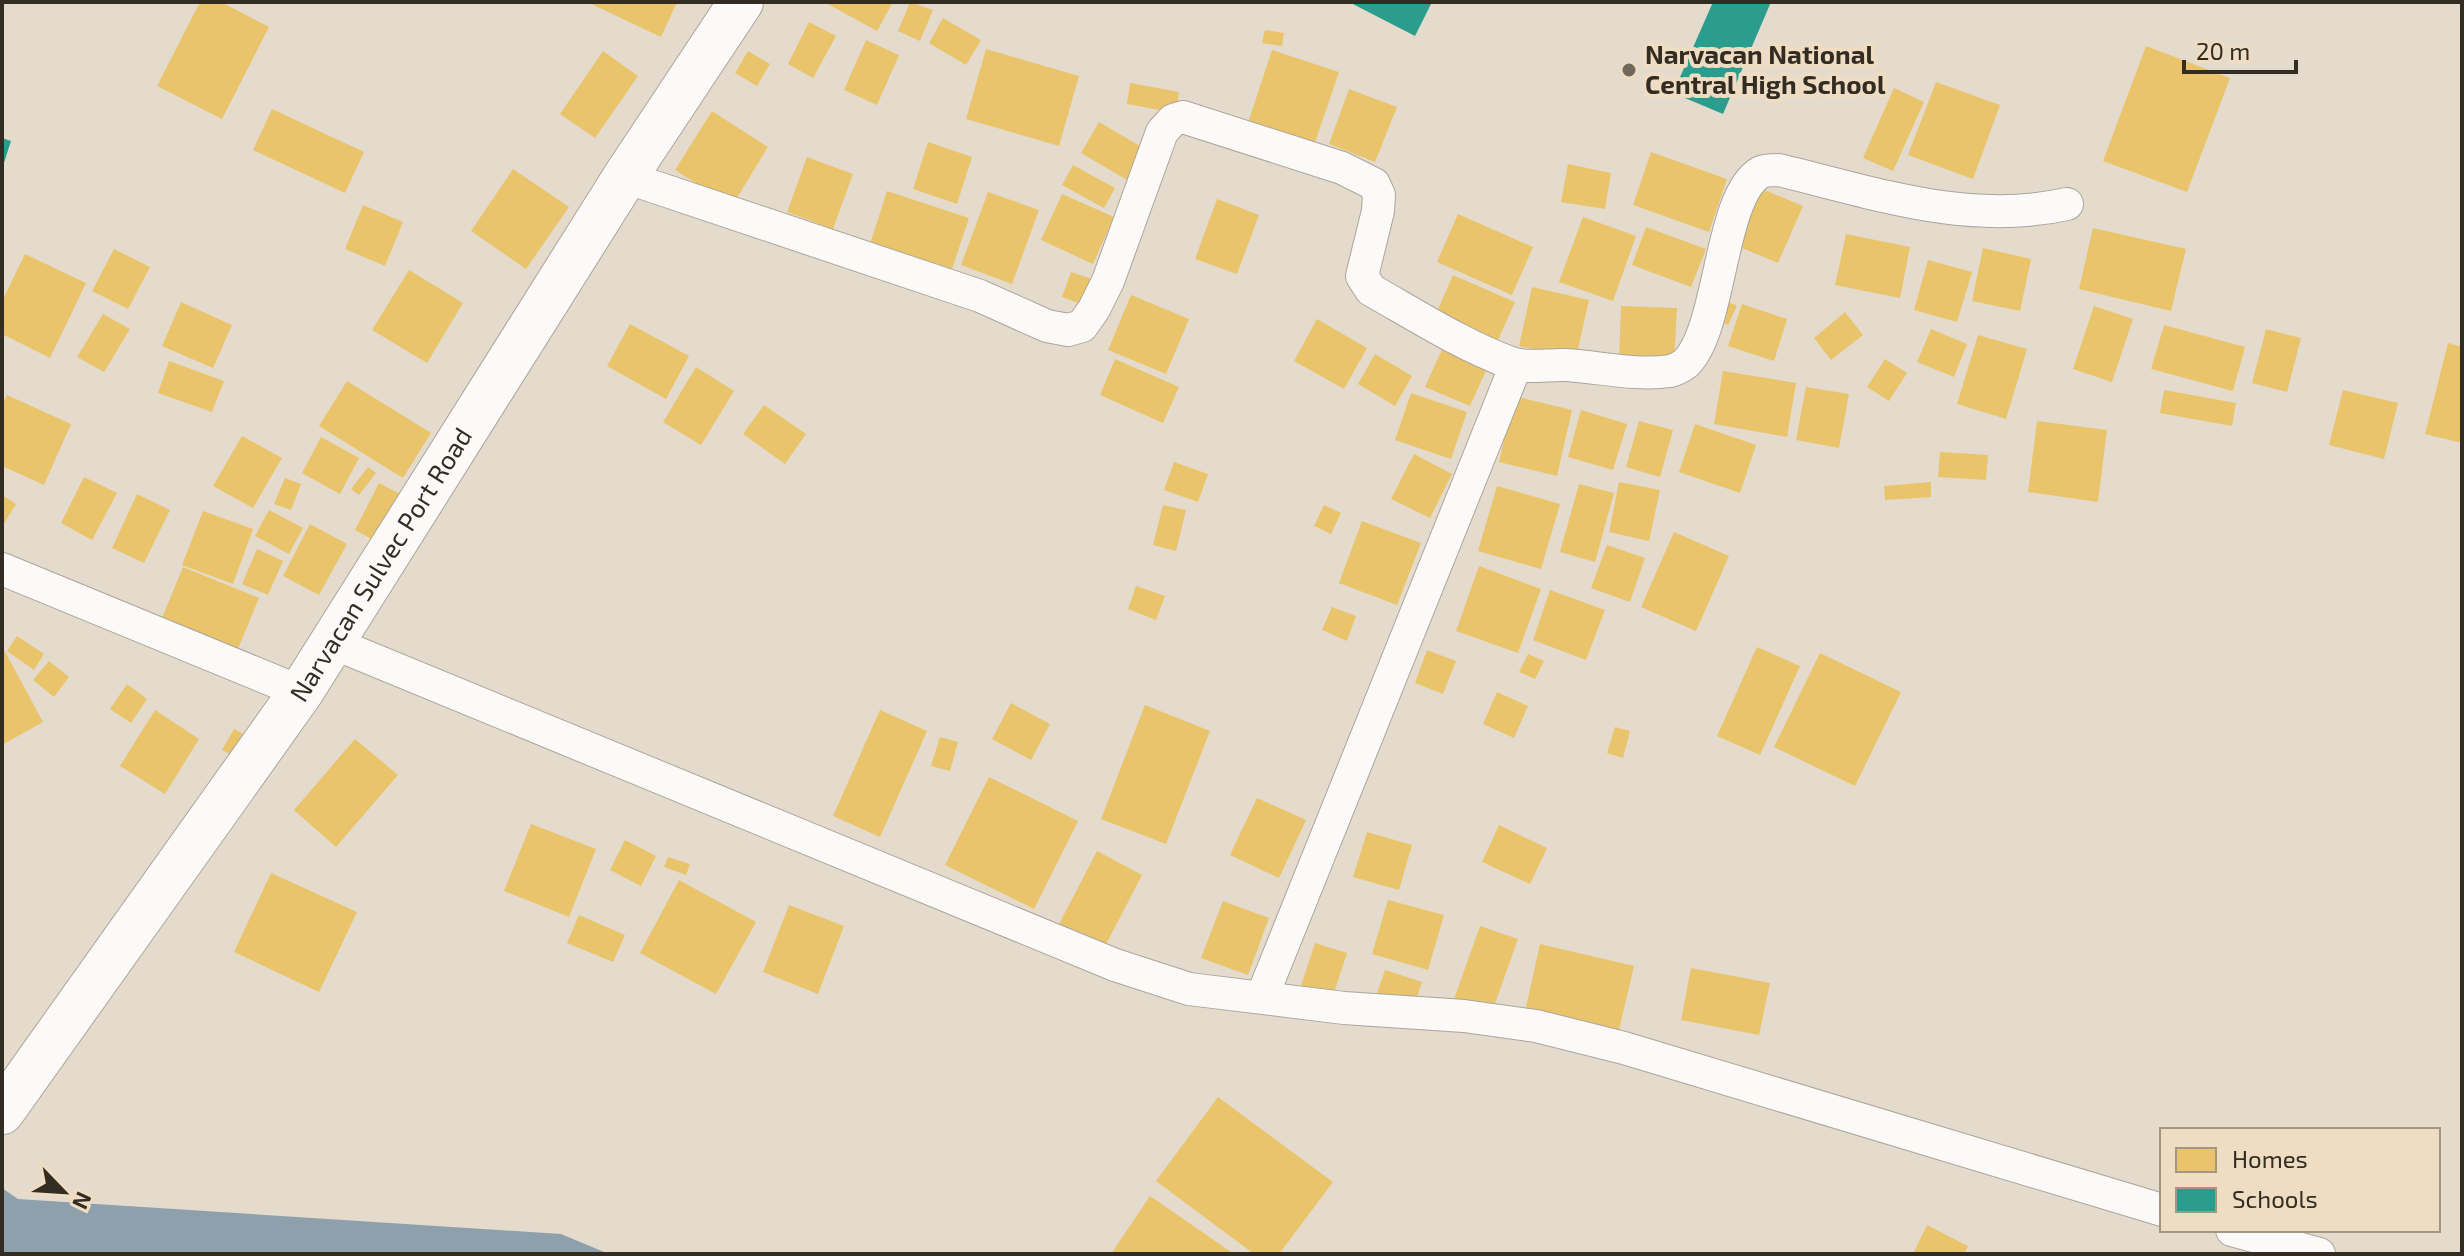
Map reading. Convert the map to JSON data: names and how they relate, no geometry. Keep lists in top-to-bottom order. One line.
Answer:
{"streets":{"street":["Narvacan Sulvec Port Road"]},"places":["Narvacan National Central High School"],"legend":["Homes","Schools"],"scale_bar":"20 m","north":"bottom right"}
